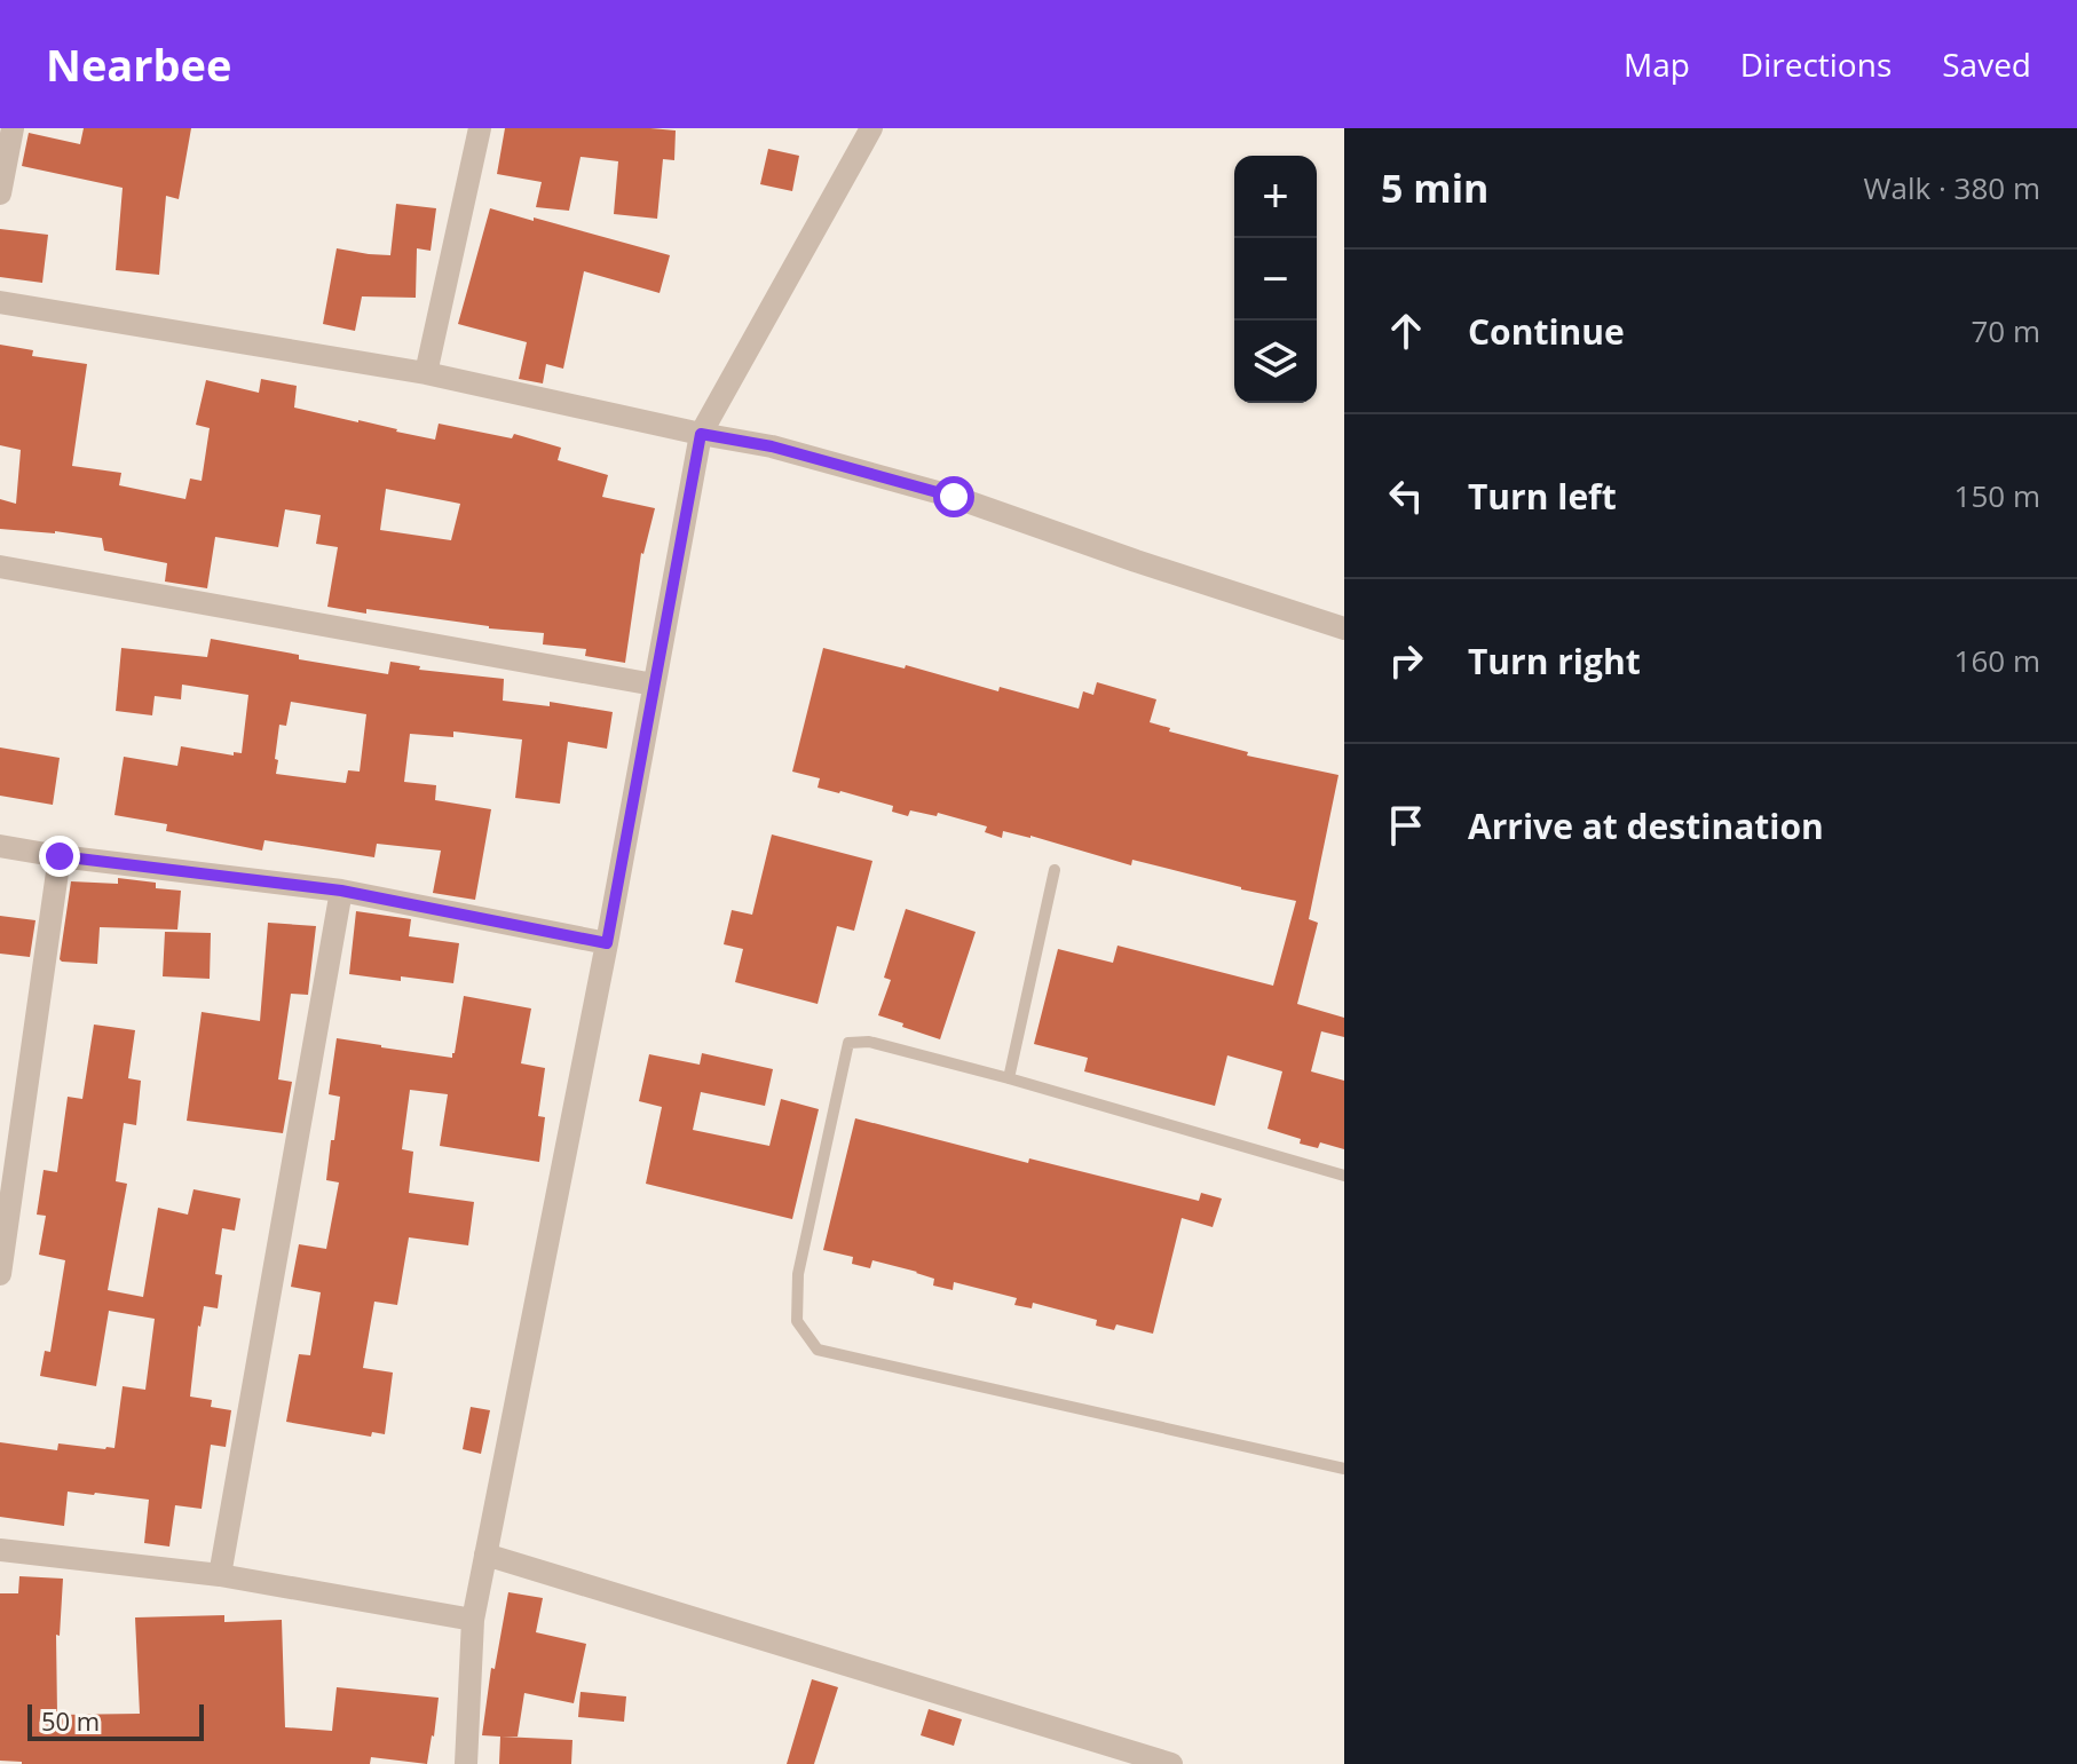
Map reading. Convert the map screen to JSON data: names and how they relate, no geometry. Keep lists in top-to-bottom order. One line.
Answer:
{"scale_bar":"50 m","page":{"header":"Nearbee","nav":["Map","Directions","Saved"],"heading":["5 min","Walk · 380 m"],"map_buttons":["+","−"],"list":[["Continue","70 m"],["Turn left","150 m"],["Turn right","160 m"],"Arrive at destination"],"scale":"50 m"}}
